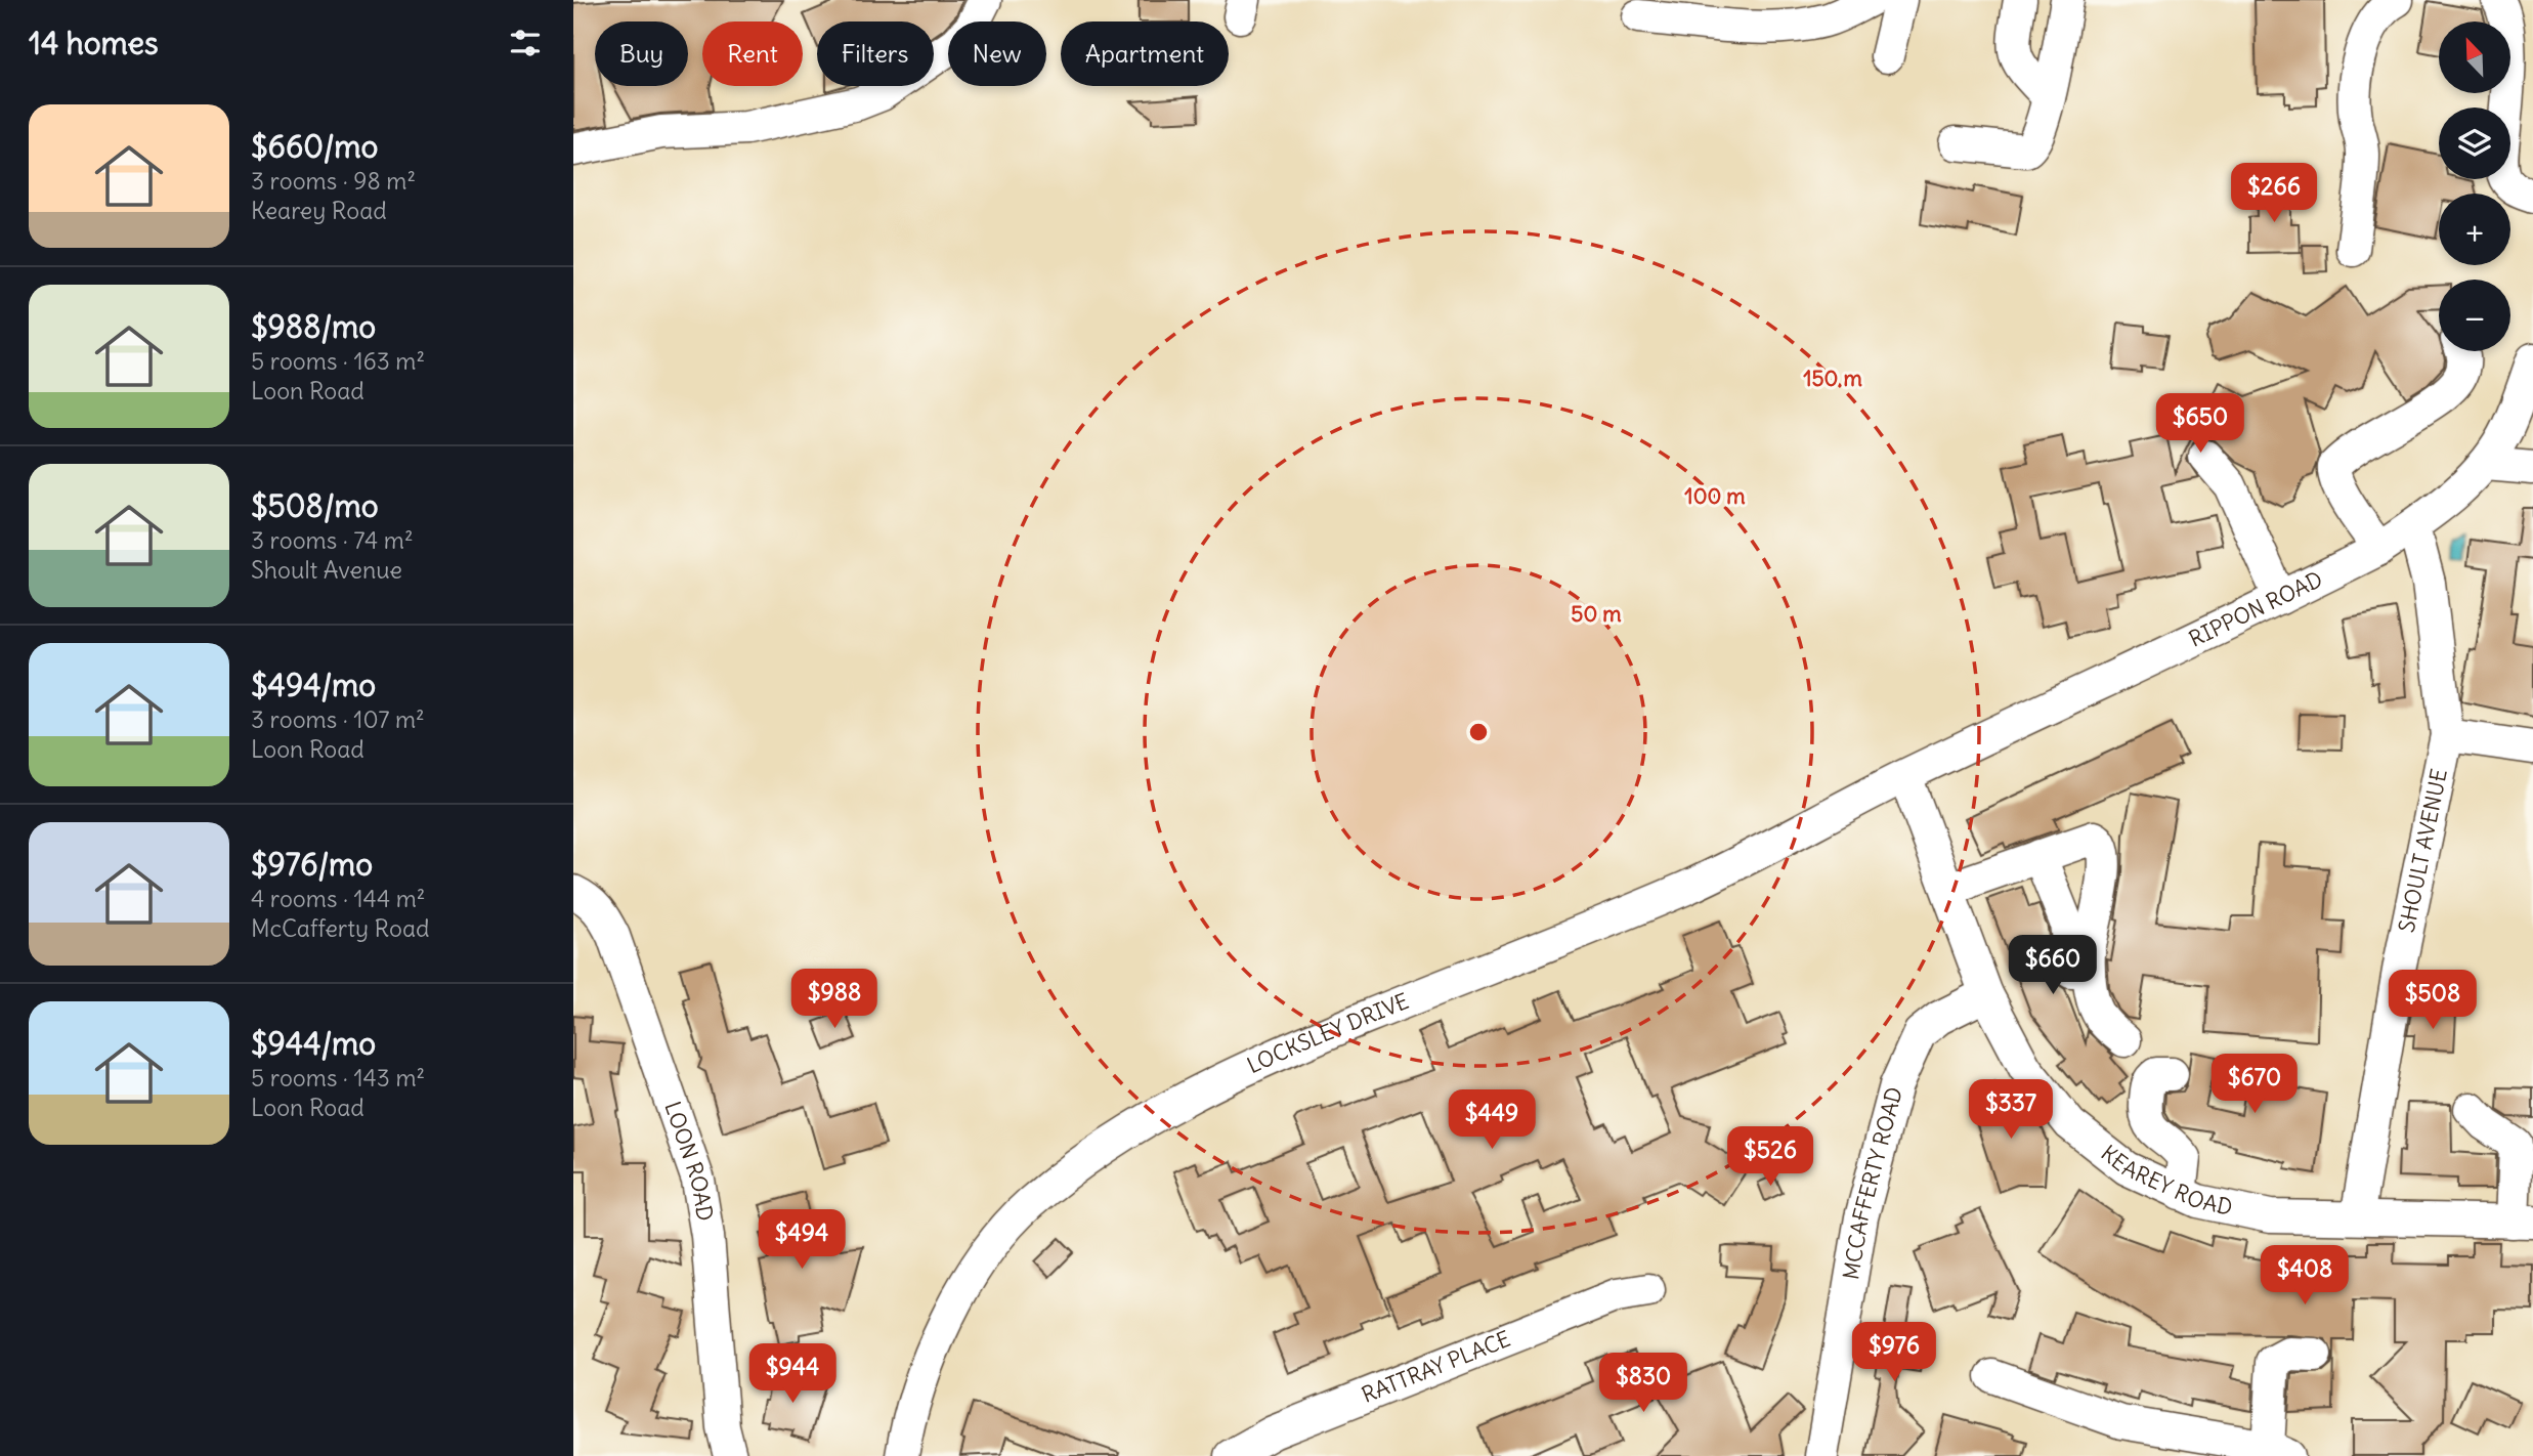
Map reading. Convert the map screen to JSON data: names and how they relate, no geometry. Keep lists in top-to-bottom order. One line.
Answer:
{"streets":{"street":["RIPPON ROAD","SHOULT AVENUE","LOCKSLEY DRIVE","LOON ROAD","KEAREY ROAD","MCCAFFERTY ROAD","RATTRAY PLACE"]},"crossings":[["RIPPON ROAD","SHOULT AVENUE"],["RIPPON ROAD","LOCKSLEY DRIVE"],["RIPPON ROAD","KEAREY ROAD"],["SHOULT AVENUE","KEAREY ROAD"],["LOCKSLEY DRIVE","KEAREY ROAD"],["KEAREY ROAD","MCCAFFERTY ROAD"]],"north":"top left","page":{"heading":"14 homes","map_buttons":["+","−"],"chip":["Buy","Rent","Filters","New","Apartment"],"list":[{"name":"$660/mo","note":"3 rooms · 98 m² · Kearey Road"},{"name":"$988/mo","note":"5 rooms · 163 m² · Loon Road"},{"name":"$508/mo","note":"3 rooms · 74 m² · Shoult Avenue"},{"name":"$494/mo","note":"3 rooms · 107 m² · Loon Road"},{"name":"$976/mo","note":"4 rooms · 144 m² · McCafferty Road"},{"name":"$944/mo","note":"5 rooms · 143 m² · Loon Road"}],"price":["$266","$650","$660","$988","$508","$670","$337","$449","$526","$494","$408","$976","$944","$830"]},"rings":["150 m","100 m","50 m"]}
